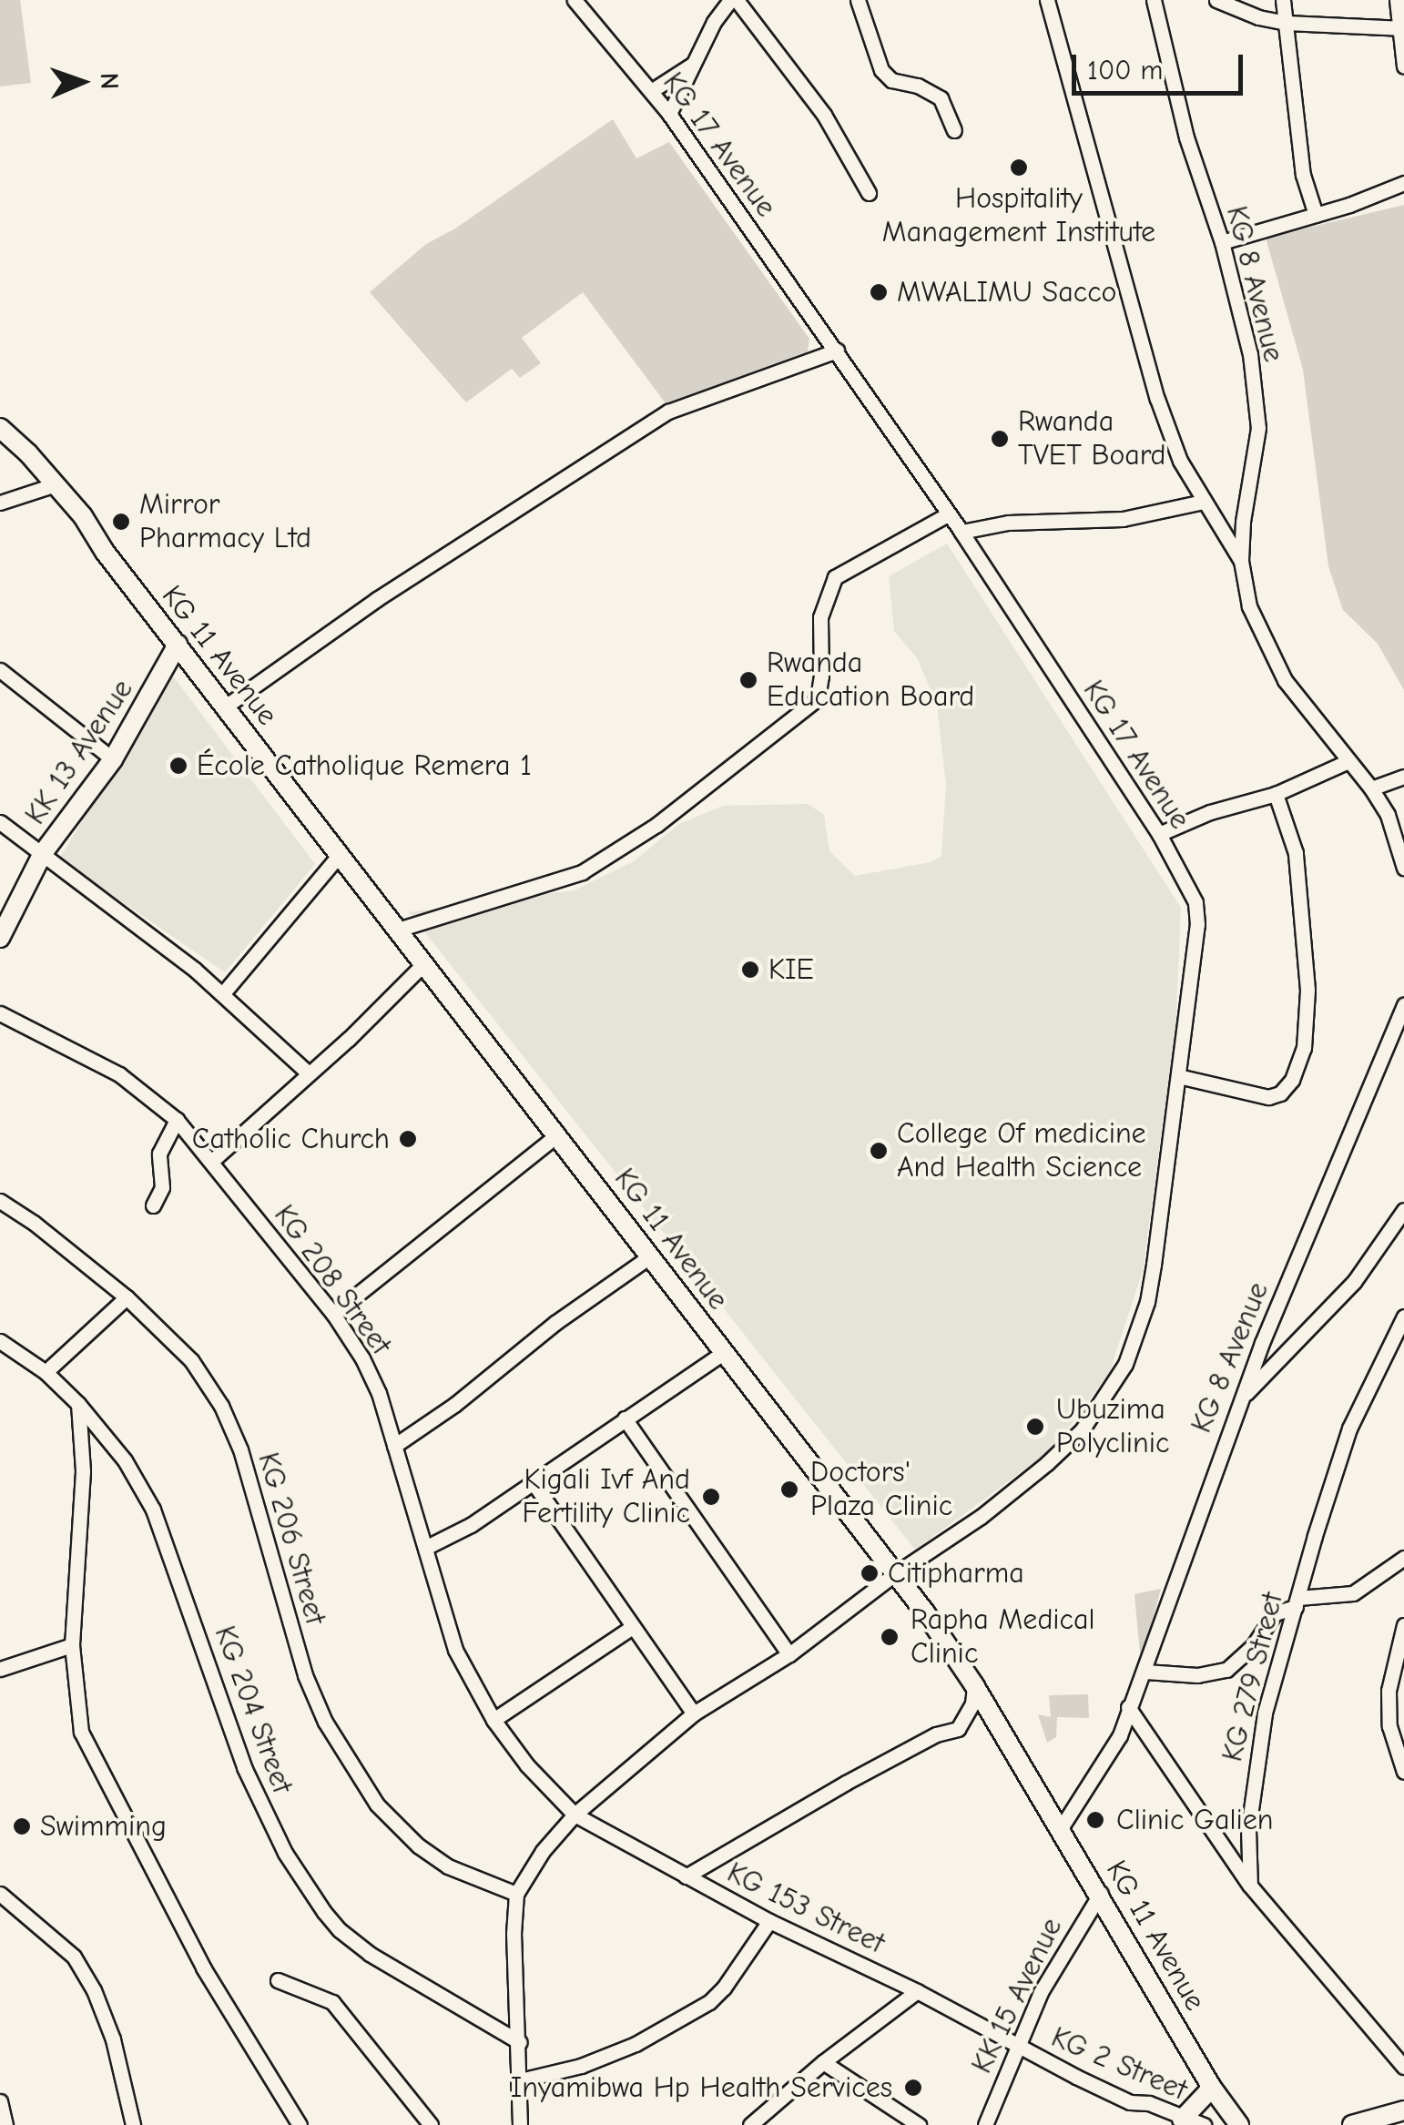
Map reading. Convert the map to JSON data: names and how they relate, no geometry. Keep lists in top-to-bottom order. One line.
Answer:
{"streets":{"main road":["KG 11 Avenue","KK 13 Avenue"],"street":["KG 17 Avenue","KG 8 Avenue","KG 208 Street","KG 206 Street","KG 279 Street","KG 204 Street","KG 153 Street","KK 15 Avenue","KG 2 Street"]},"crossings":[["KG 17 Avenue","KG 11 Avenue"],["KG 17 Avenue","KG 208 Street"],["KG 17 Avenue","KG 206 Street"],["KG 17 Avenue","KG 153 Street"],["KG 8 Avenue","KG 11 Avenue"],["KG 11 Avenue","KK 13 Avenue"],["KG 11 Avenue","KK 15 Avenue"],["KG 208 Street","KG 153 Street"],["KG 153 Street","KK 15 Avenue"],["KG 153 Street","KG 2 Street"],["KK 15 Avenue","KG 2 Street"]],"places":["Hospitality Management Institute","MWALIMU Sacco","Rwanda TVET Board","Mirror Pharmacy Ltd","Rwanda Education Board","École Catholique Remera 1","KIE","Catholic Church","College Of medicine And Health Science","Ubuzima Polyclinic","Doctors' Plaza Clinic","Kigali Ivf And Fertility Clinic","Citipharma","Rapha Medical Clinic","Clinic Galien","Swimming","Inyamibwa Hp Health Services"],"scale_bar":"100 m","north":"right"}
